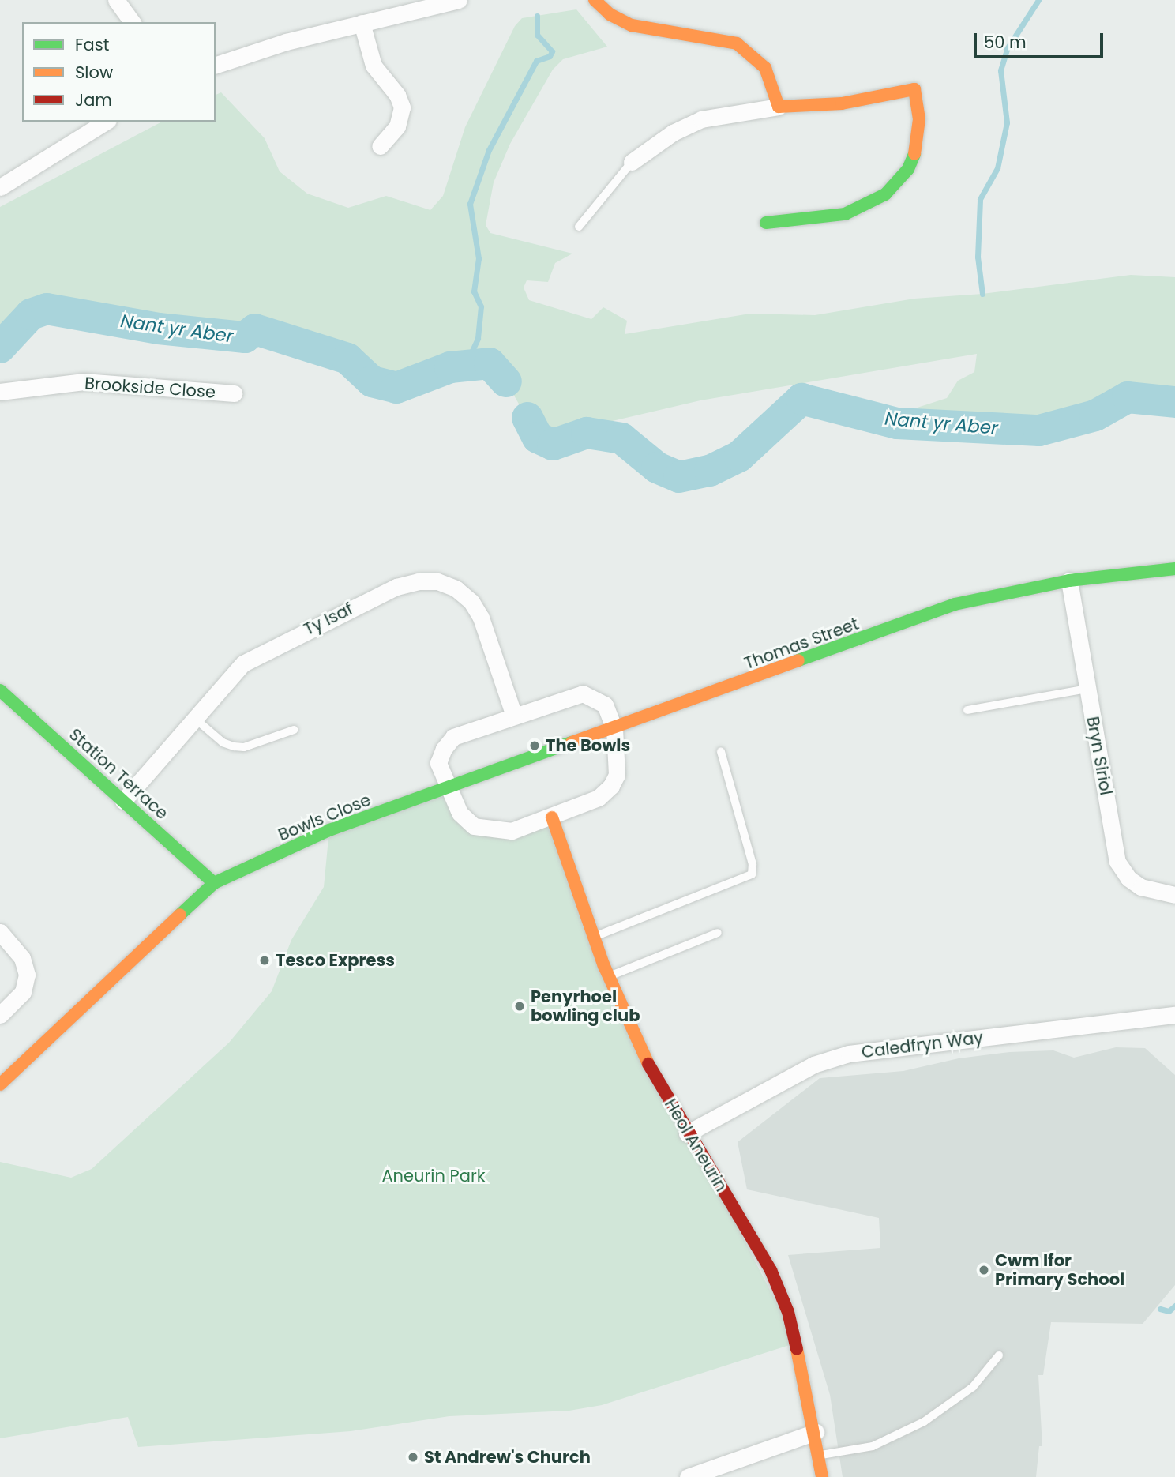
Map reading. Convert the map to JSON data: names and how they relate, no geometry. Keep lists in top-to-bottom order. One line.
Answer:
{"streets":{"main road":["Thomas Street","Station Terrace","Bowls Close","Heol Aneurin"],"street":["Brookside Close","Ty Isaf","Bryn Siriol","Caledfryn Way"]},"crossings":[["Ty Isaf","Station Terrace"],["Thomas Street","Bryn Siriol"],["Thomas Street","Bowls Close"],["Station Terrace","Bowls Close"],["Caledfryn Way","Heol Aneurin"]],"water":["Nant yr Aber"],"parks":["Aneurin Park"],"places":["The Bowls","Tesco Express","Penyrhoel bowling club","Cwm Ifor Primary School","St Andrew's Church"],"legend":["Fast","Slow","Jam"],"scale_bar":"50 m"}
